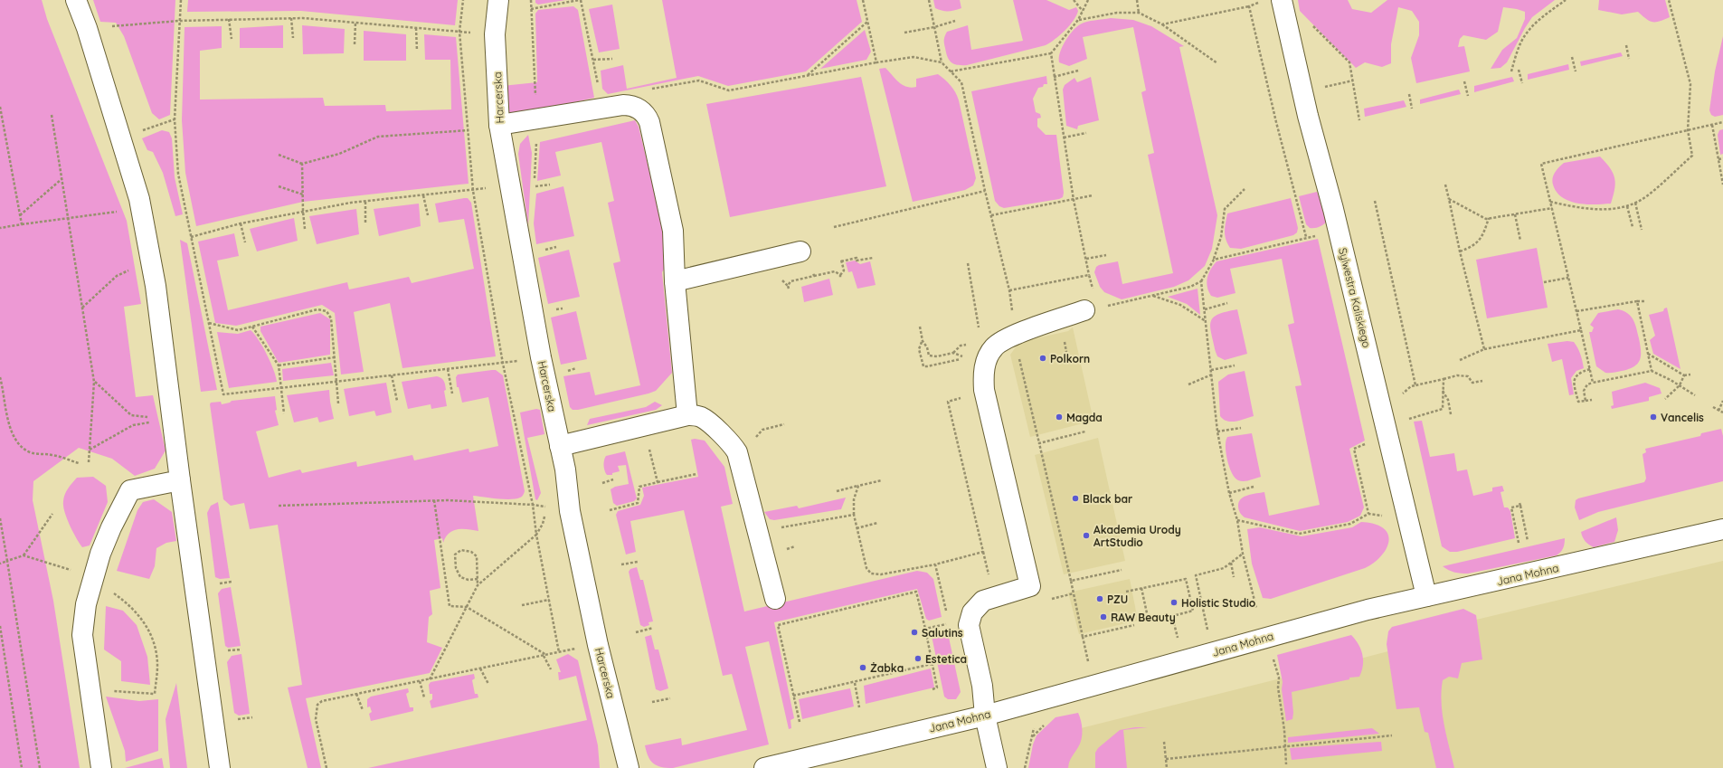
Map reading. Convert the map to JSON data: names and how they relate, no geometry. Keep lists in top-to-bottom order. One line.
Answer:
{"streets":{"street":["Harcerska","Sylwestra Kaliskiego","Jana Mohna"]},"crossings":[["Sylwestra Kaliskiego","Jana Mohna"]],"places":["Polkorn","Magda","Vancelis","Black bar","Akademia Urody ArtStudio","PZU","Holistic Studio","RAW Beauty","Salutins","Estetica","Żabka"]}
